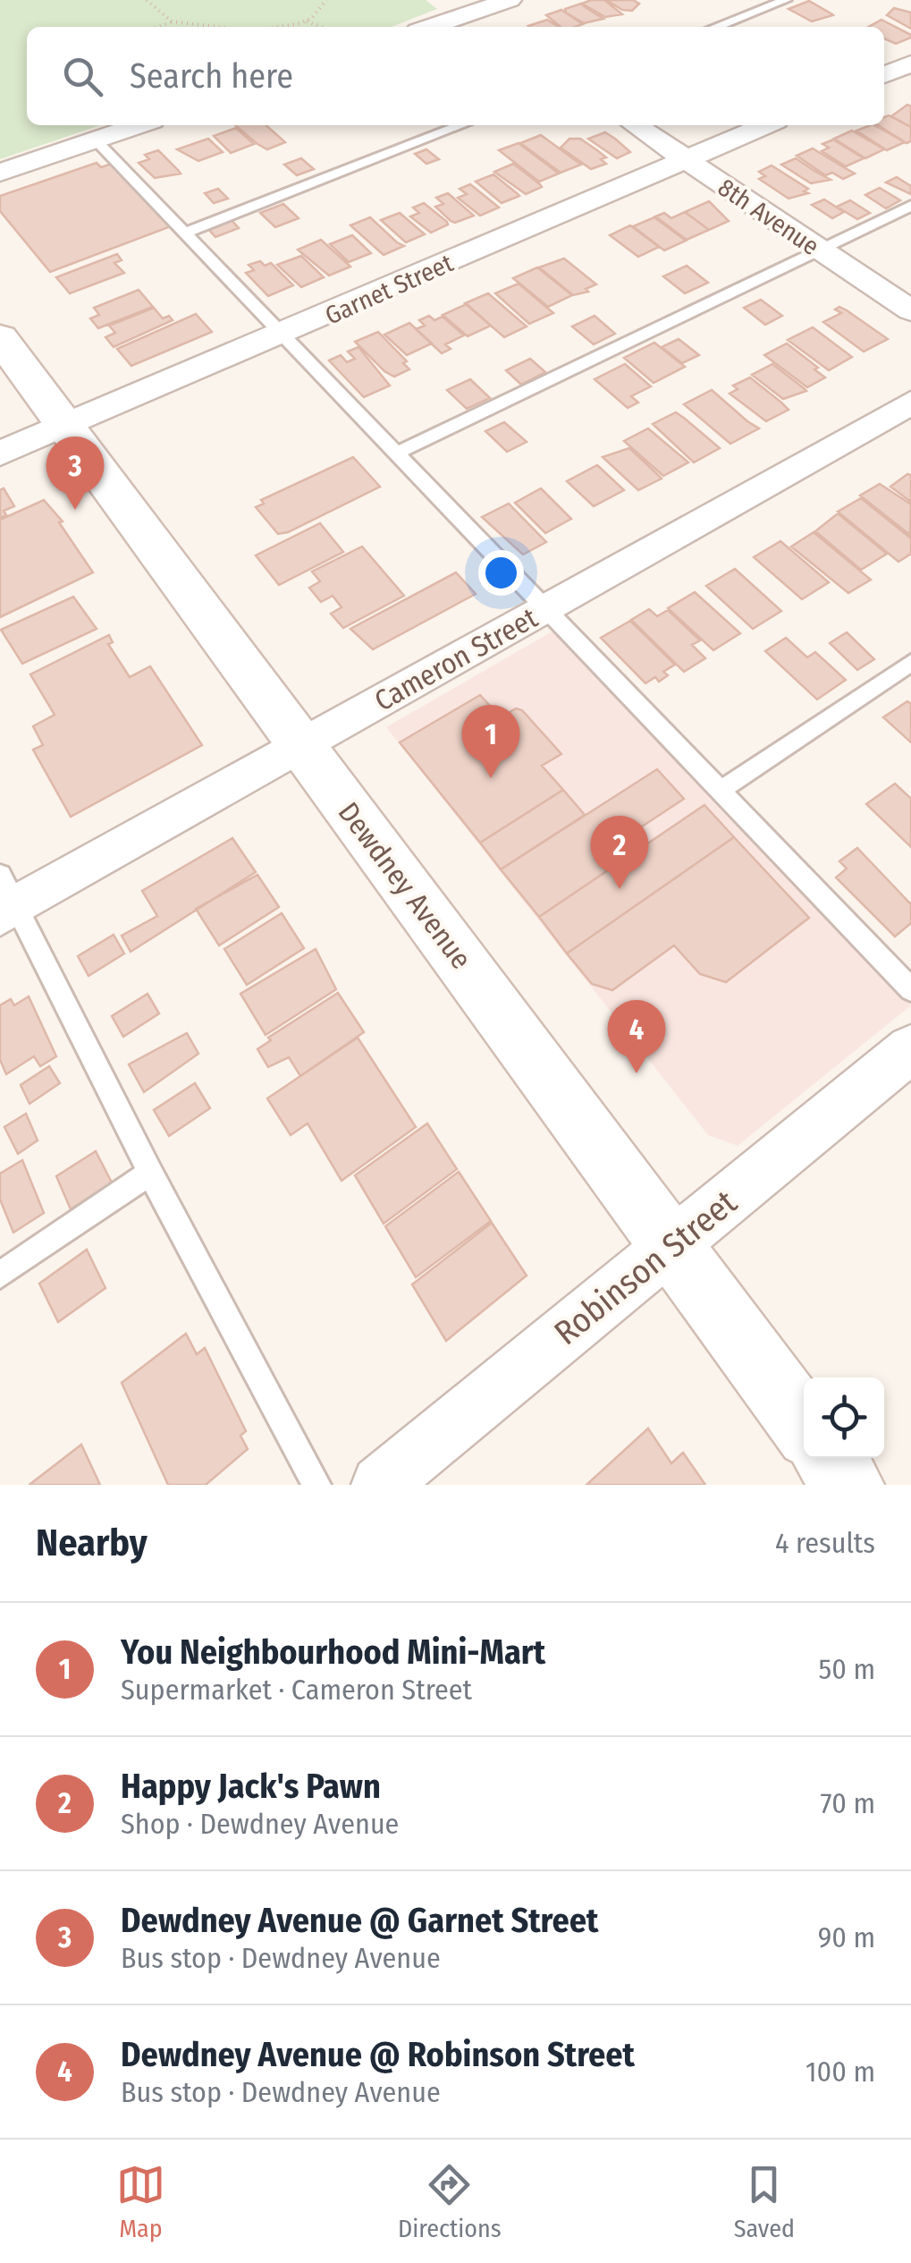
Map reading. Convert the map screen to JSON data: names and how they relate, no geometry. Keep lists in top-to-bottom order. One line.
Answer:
{"streets":{"main road":["Dewdney Avenue"],"street":["8th Avenue","Garnet Street","Cameron Street","Robinson Street"]},"crossings":[["8th Avenue","Garnet Street"],["Garnet Street","Dewdney Avenue"],["Cameron Street","Dewdney Avenue"],["Dewdney Avenue","Robinson Street"]],"page":{"search":"Search here","pins":["3","1","2","4"],"heading":["Nearby","4 results"],"list":[{"mark":"1","name":"You Neighbourhood Mini-Mart","note":"Supermarket · Cameron Street","value":"50 m"},{"mark":"2","name":"Happy Jack's Pawn","note":"Shop · Dewdney Avenue","value":"70 m"},{"mark":"3","name":"Dewdney Avenue @ Garnet Street","note":"Bus stop · Dewdney Avenue","value":"90 m"},{"mark":"4","name":"Dewdney Avenue @ Robinson Street","note":"Bus stop · Dewdney Avenue","value":"100 m"}],"nav":["Map","Directions","Saved"]}}
